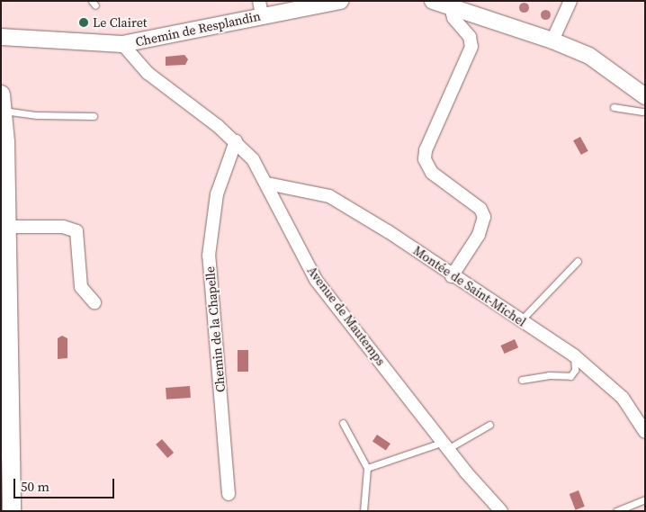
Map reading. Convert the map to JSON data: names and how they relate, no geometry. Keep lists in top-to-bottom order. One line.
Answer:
{"streets":{"street":["Chemin de Resplandin","Montée de Saint-Michel","Avenue de Mautemps","Chemin de la Chapelle"]},"crossings":[["Chemin de Resplandin","Avenue de Mautemps"],["Montée de Saint-Michel","Avenue de Mautemps"],["Avenue de Mautemps","Chemin de la Chapelle"]],"places":["Le Clairet"],"scale_bar":"50 m"}
